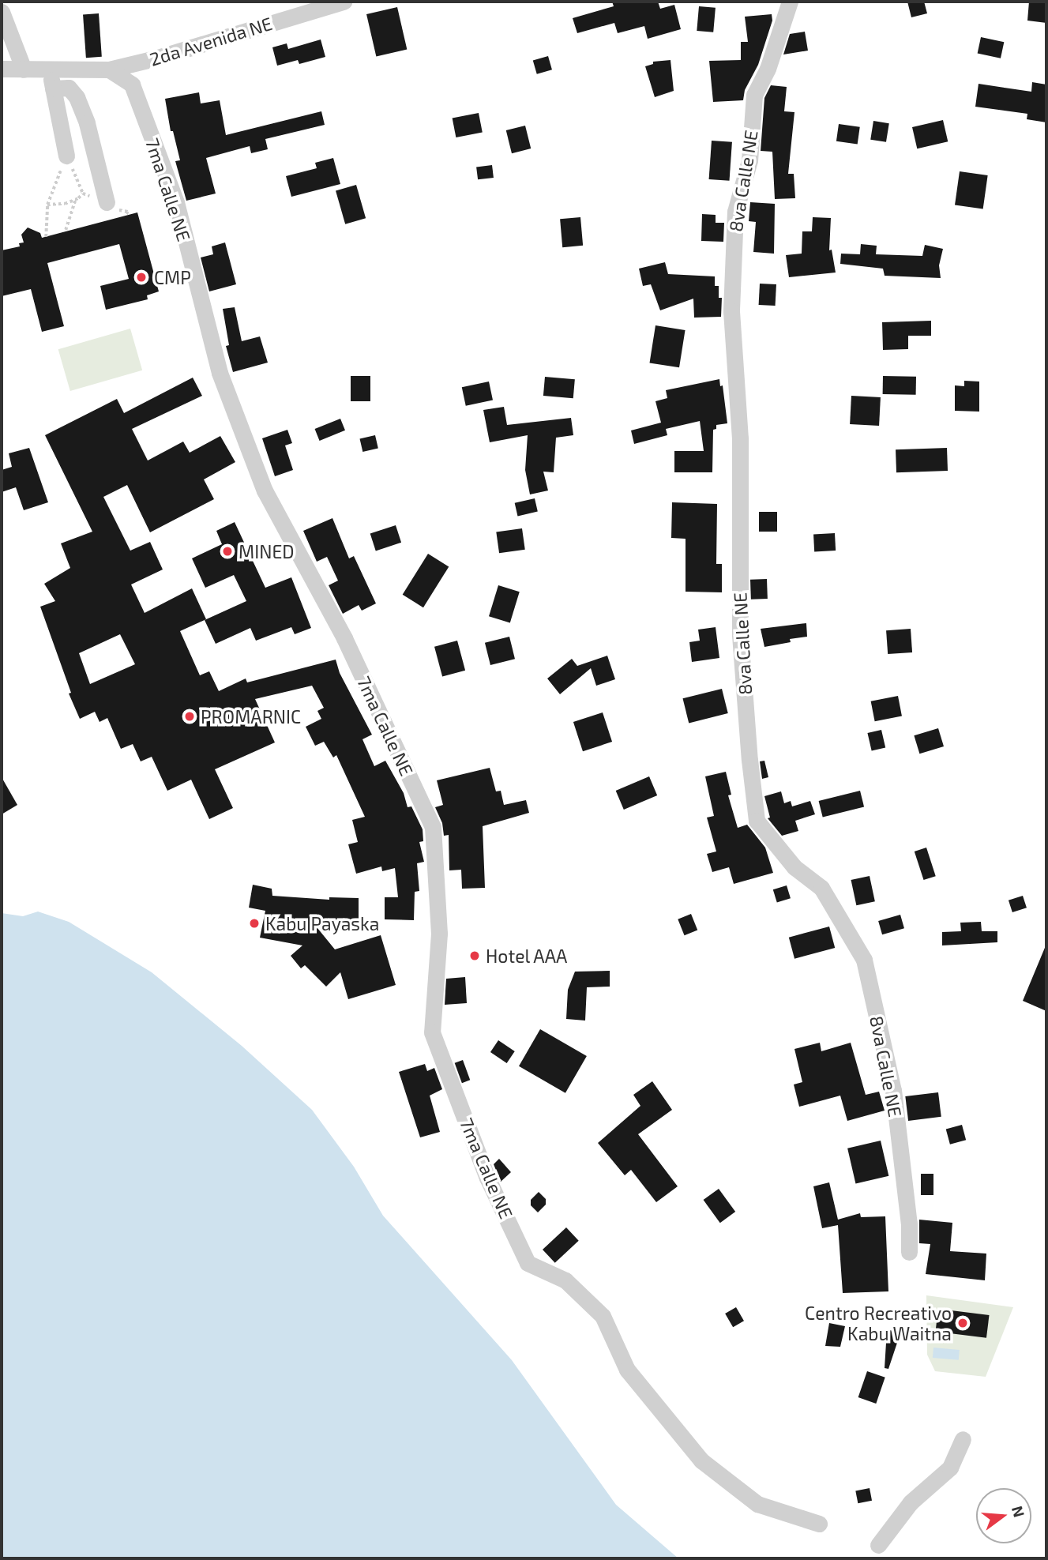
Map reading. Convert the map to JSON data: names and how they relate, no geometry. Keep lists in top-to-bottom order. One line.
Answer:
{"streets":{"street":["2da Avenida NE","8va Calle NE","7ma Calle NE"]},"places":["CMP","MINED","PROMARNIC","Kabu Payaska","Hotel AAA","Centro Recreativo Kabu Waitna"],"north":"right"}
